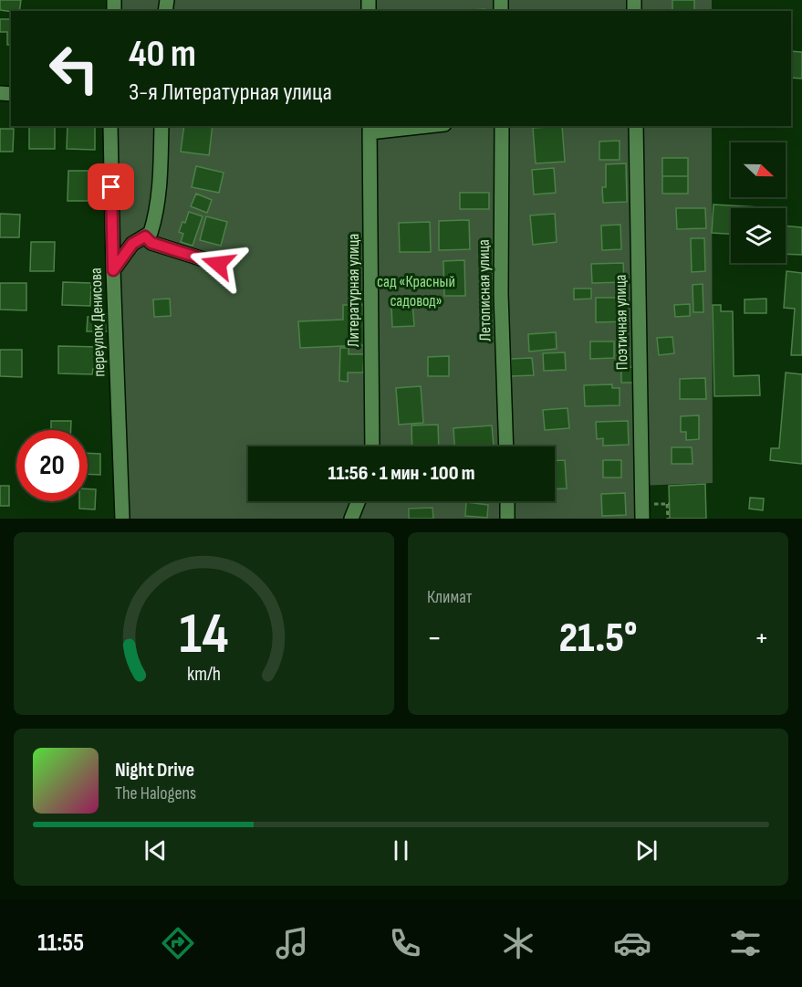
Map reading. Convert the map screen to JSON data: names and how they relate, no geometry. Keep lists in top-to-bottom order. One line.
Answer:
{"streets":{"street":["Литературная улица","Летописная улица","переулок Денисова","Поэтичная улица"]},"parks":["сад «Красный садовод»"],"north":"right","page":{"turn":["40 m","3-я Литературная улица"],"limit":"20","trip":"11:56 · 1 мин · 100 m","tile":"Климат","heat":["−","21.5°","+"],"song":["Night Drive","The Halogens"],"tabs":"11:55","gauge":["14","km/h"]}}
